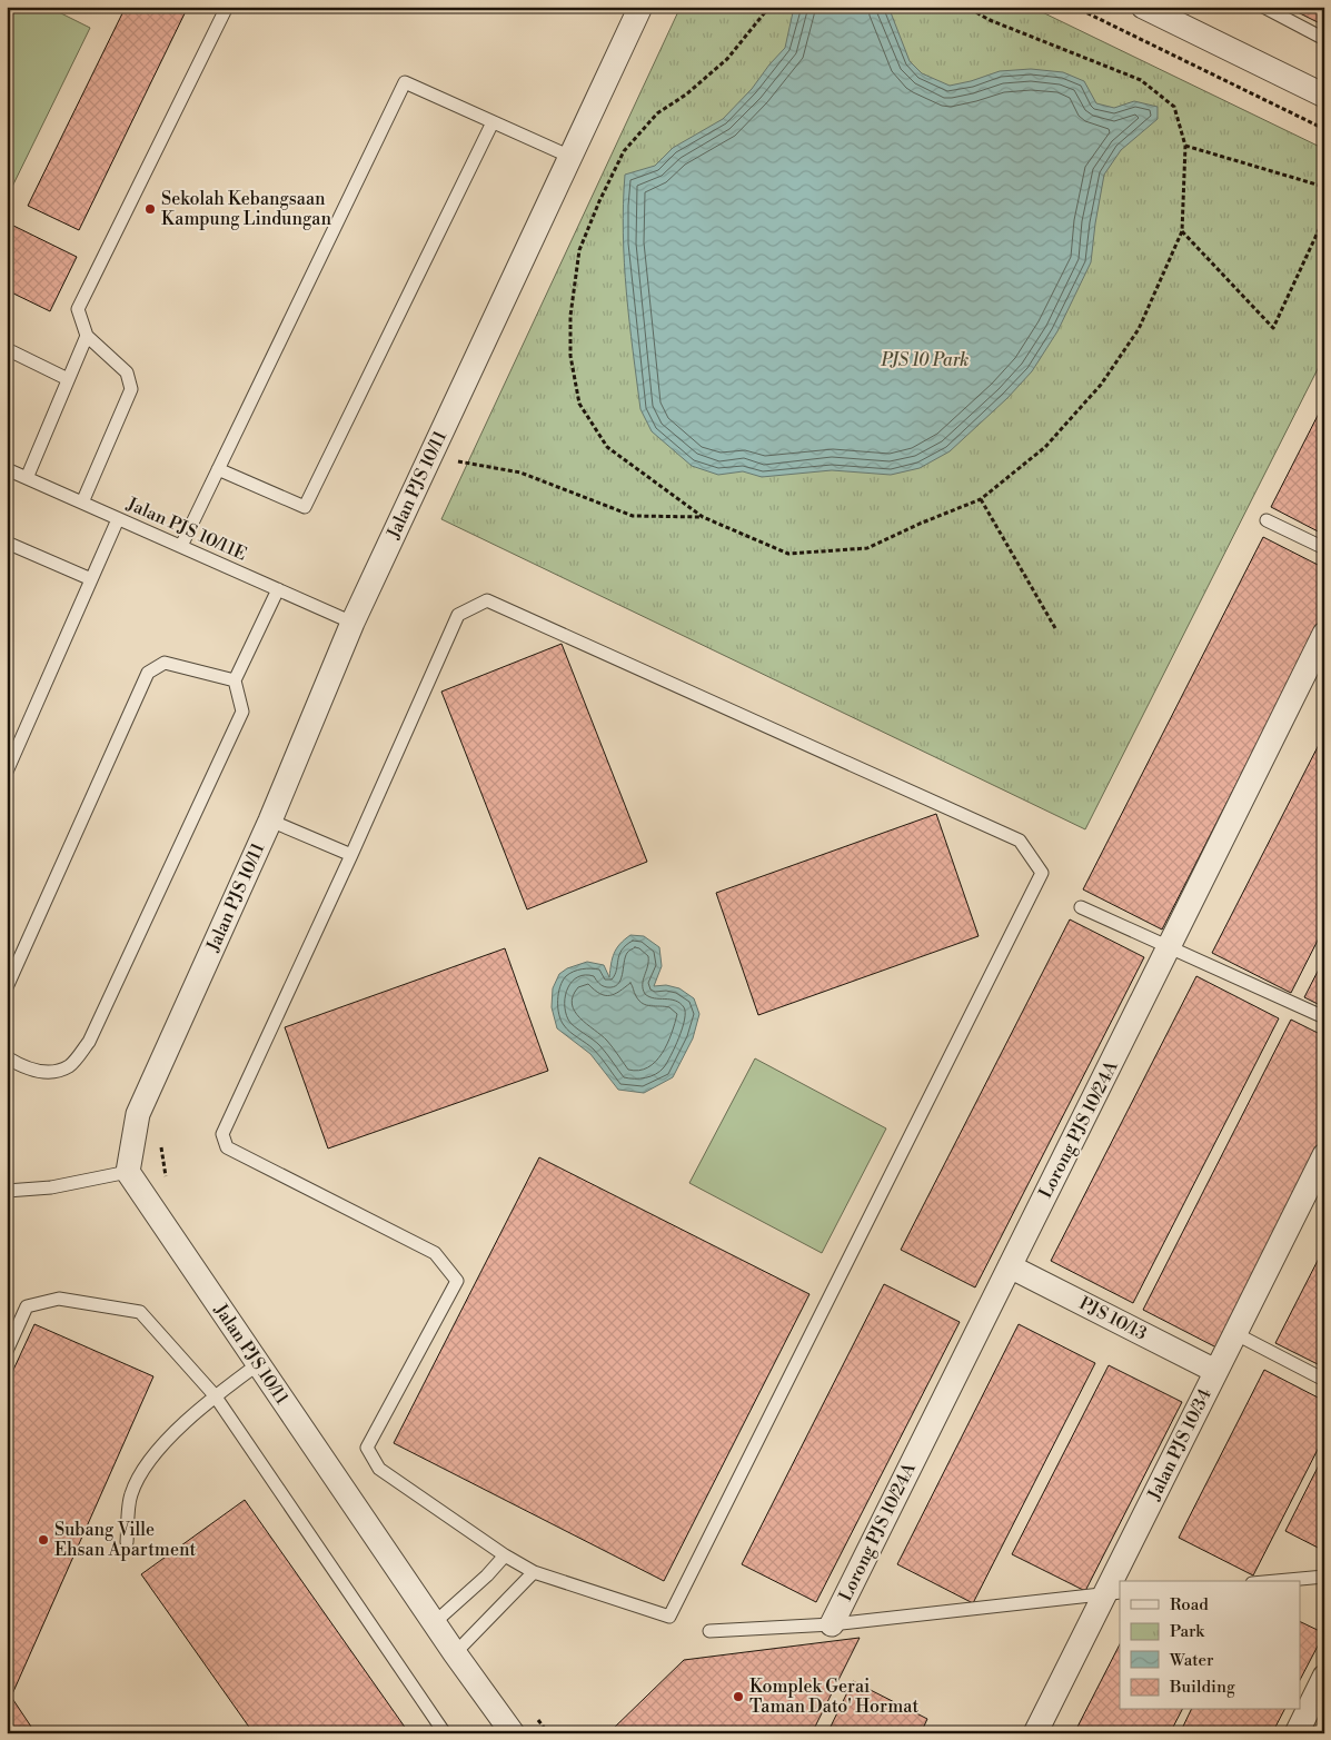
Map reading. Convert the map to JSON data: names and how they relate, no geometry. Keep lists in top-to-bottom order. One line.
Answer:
{"streets":{"street":["Jalan PJS 10/11","Lorong PJS 10/24A","PJS 10/13","Jalan PJS 10/34"],"lane":["Jalan PJS 10/11E"]},"crossings":[["Jalan PJS 10/11","Jalan PJS 10/11E"],["Lorong PJS 10/24A","PJS 10/13"],["PJS 10/13","Jalan PJS 10/34"]],"parks":["PJS 10 Park"],"places":["Sekolah Kebangsaan Kampung Lindungan","Subang Ville Ehsan Apartment","Komplek Gerai Taman Dato' Hormat"],"legend":["Road","Park","Water","Building"]}
